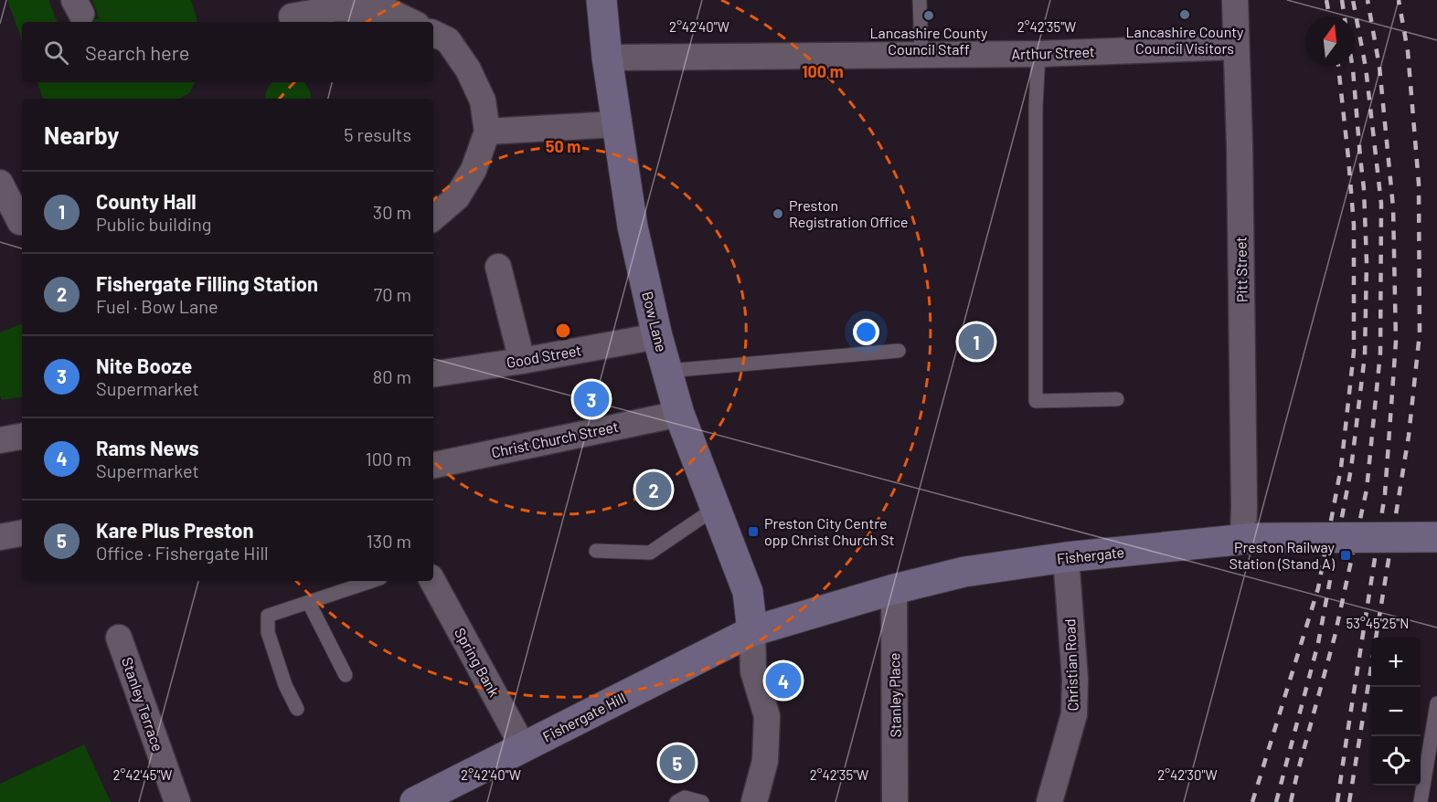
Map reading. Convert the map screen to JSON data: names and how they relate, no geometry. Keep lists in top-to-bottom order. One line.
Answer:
{"streets":{"street":["Arthur Street","Pitt Street","Bow Lane","Good Street","Christ Church Street","Fishergate","Spring Bank","Christian Road","Stanley Place","Stanley Terrace","Fishergate Hill"]},"crossings":[["Arthur Street","Pitt Street"],["Arthur Street","Bow Lane"],["Pitt Street","Fishergate"],["Bow Lane","Good Street"],["Bow Lane","Christ Church Street"],["Bow Lane","Fishergate"],["Bow Lane","Fishergate Hill"],["Fishergate","Christian Road"],["Fishergate","Stanley Place"],["Fishergate","Fishergate Hill"],["Spring Bank","Fishergate Hill"]],"places":{"other":["Lancashire County Council Visitors","Lancashire County Council Staff","Preston Registration Office"],"transit":["Preston City Centre opp Christ Church St","Preston Railway Station (Stand A)"]},"north":"top","page":{"search":"Search here","heading":["Nearby","5 results"],"list":[{"mark":"1","name":"County Hall","note":"Public building","value":"30 m"},{"mark":"2","name":"Fishergate Filling Station","note":"Fuel · Bow Lane","value":"70 m"},{"mark":"3","name":"Nite Booze","note":"Supermarket","value":"80 m"},{"mark":"4","name":"Rams News","note":"Supermarket","value":"100 m"},{"mark":"5","name":"Kare Plus Preston","note":"Office · Fishergate Hill","value":"130 m"}],"pins":["1","3","2","4","5"],"map_buttons":["+","−"]},"coordinates":["2°42'40\"W","2°42'35\"W","53°45'25\"N","2°42'45\"W","2°42'30\"W"],"rings":["100 m","50 m"]}
